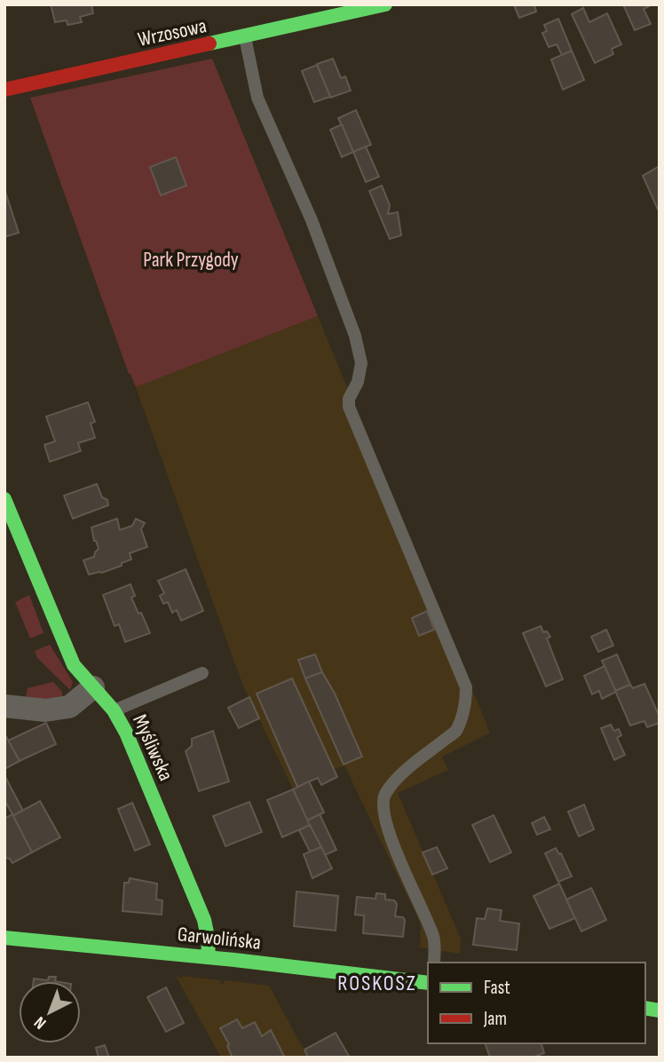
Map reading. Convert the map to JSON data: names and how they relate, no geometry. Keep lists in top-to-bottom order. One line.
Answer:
{"streets":{"street":["Wrzosowa","Myśliwska","Garwolińska"]},"crossings":[["Myśliwska","Garwolińska"]],"districts":["ROSKOSZ"],"parks":["Park Przygody"],"legend":["Fast","Jam"],"north":"bottom left"}
